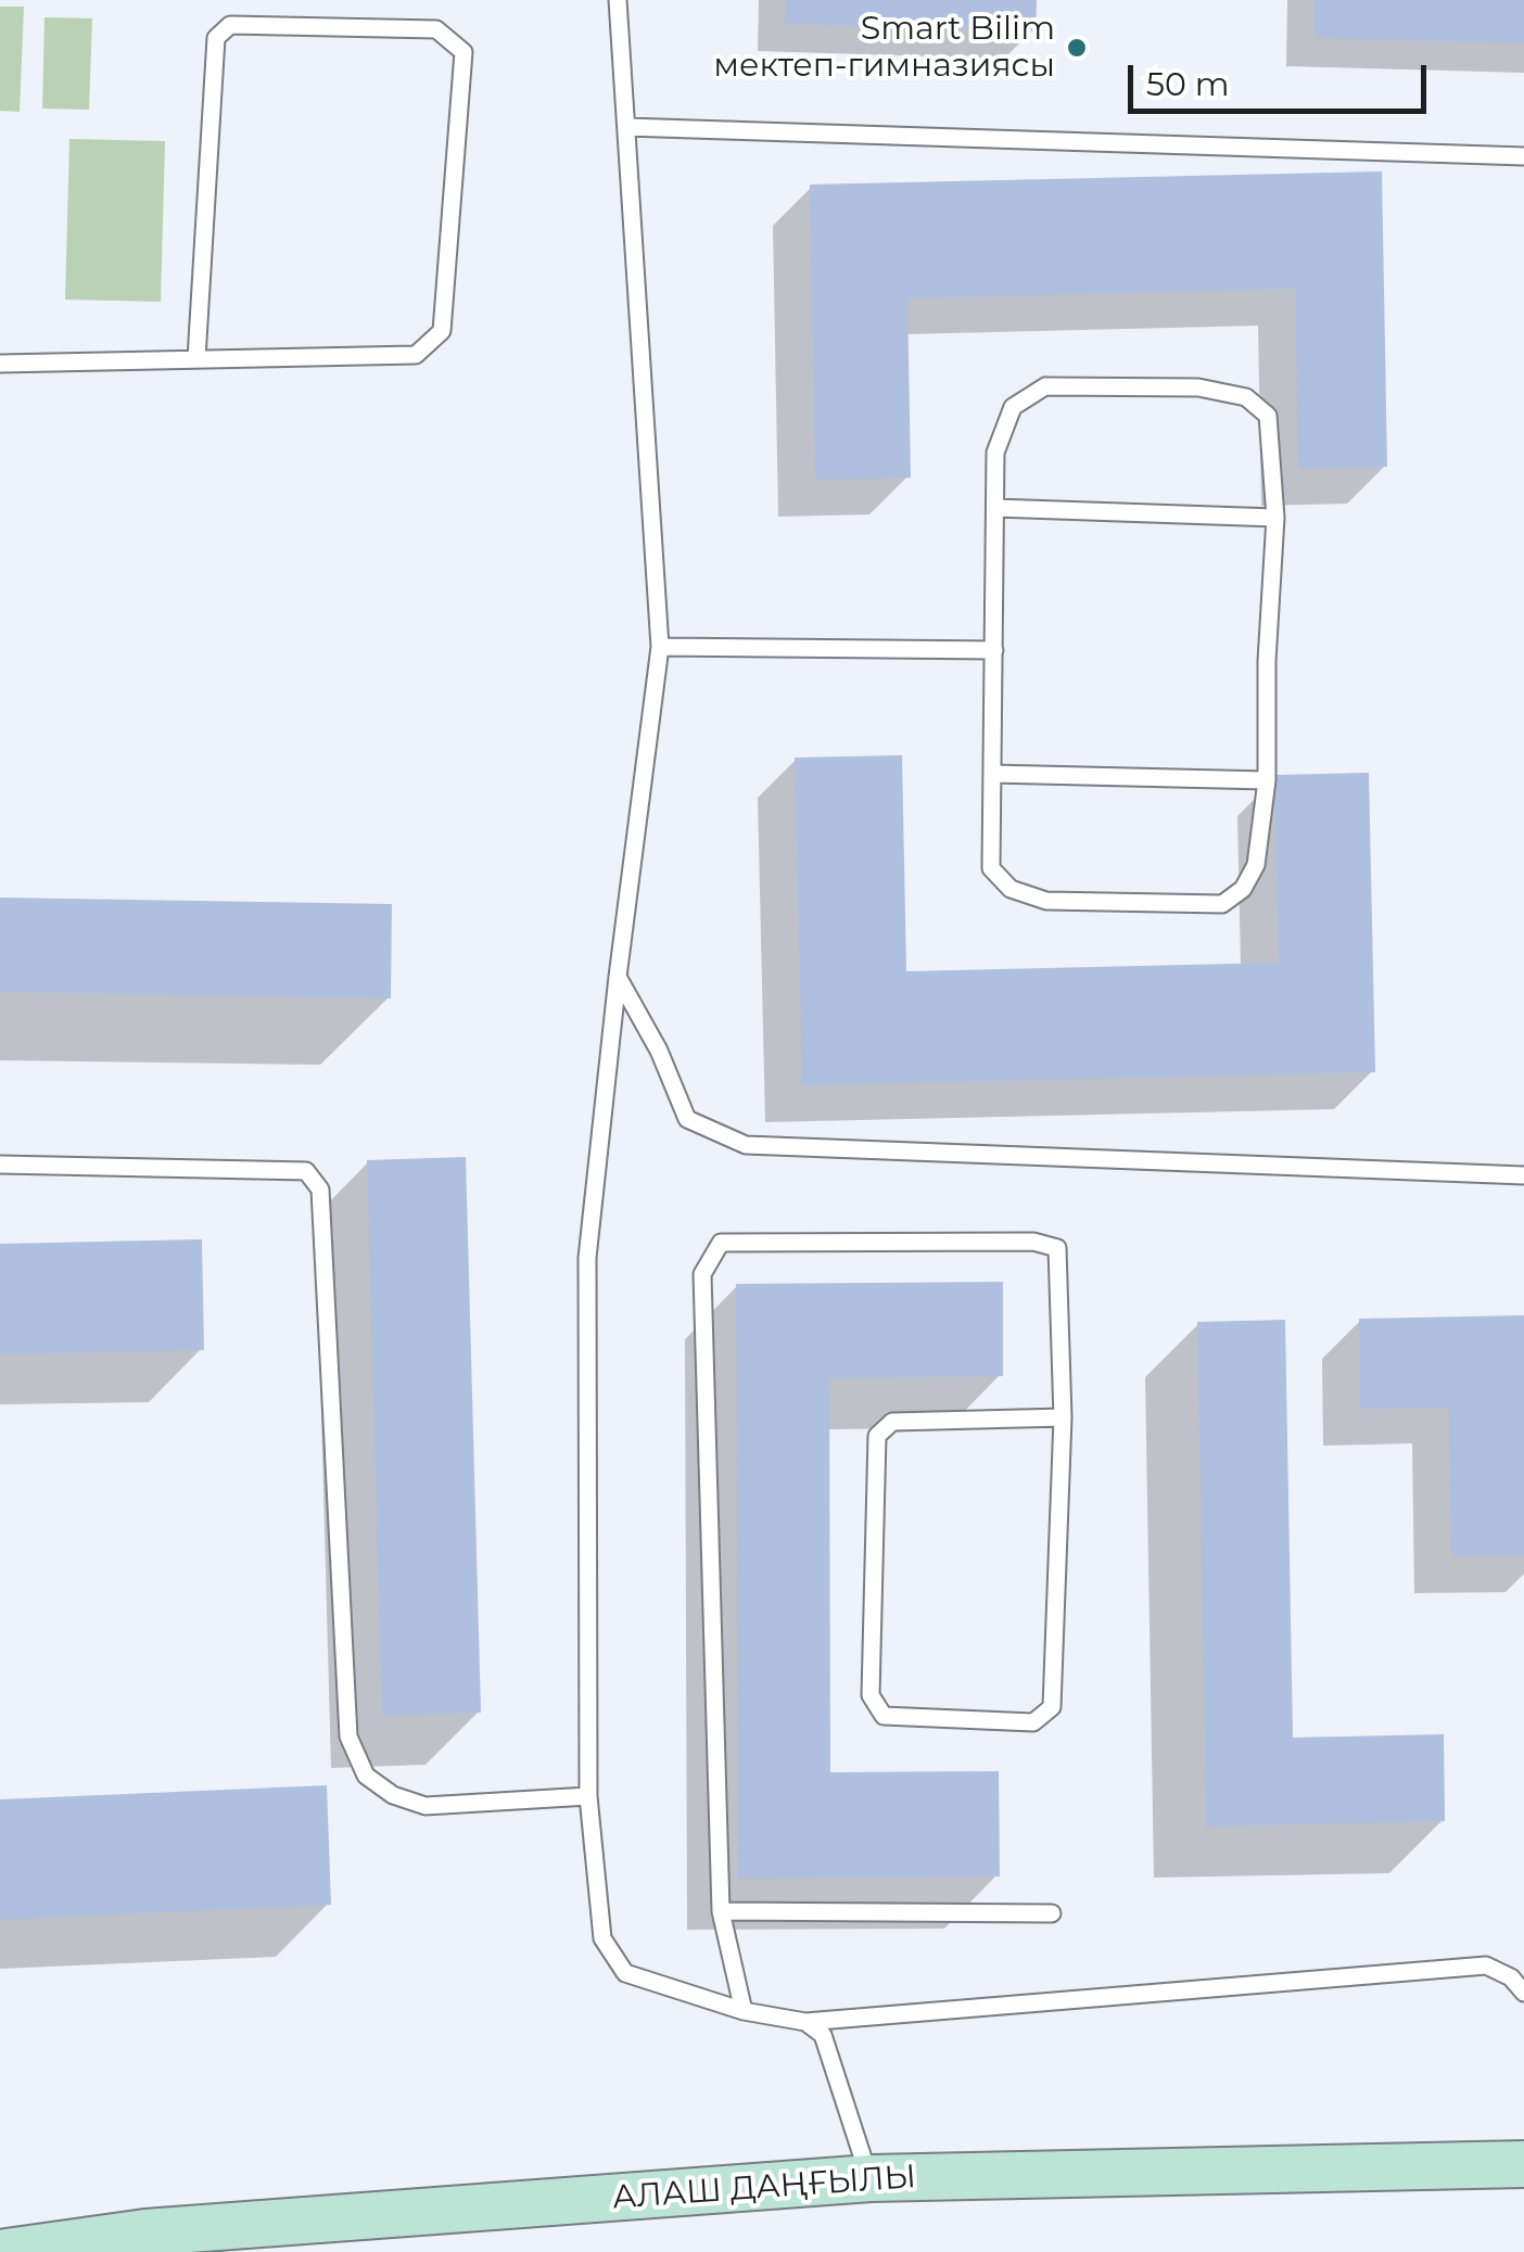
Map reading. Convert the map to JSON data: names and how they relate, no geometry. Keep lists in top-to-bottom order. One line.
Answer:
{"streets":{"main road":["АЛАШ ДАҢҒЫЛЫ"]},"places":["Smart Bilim мектеп-гимназиясы"],"scale_bar":"50 m"}
